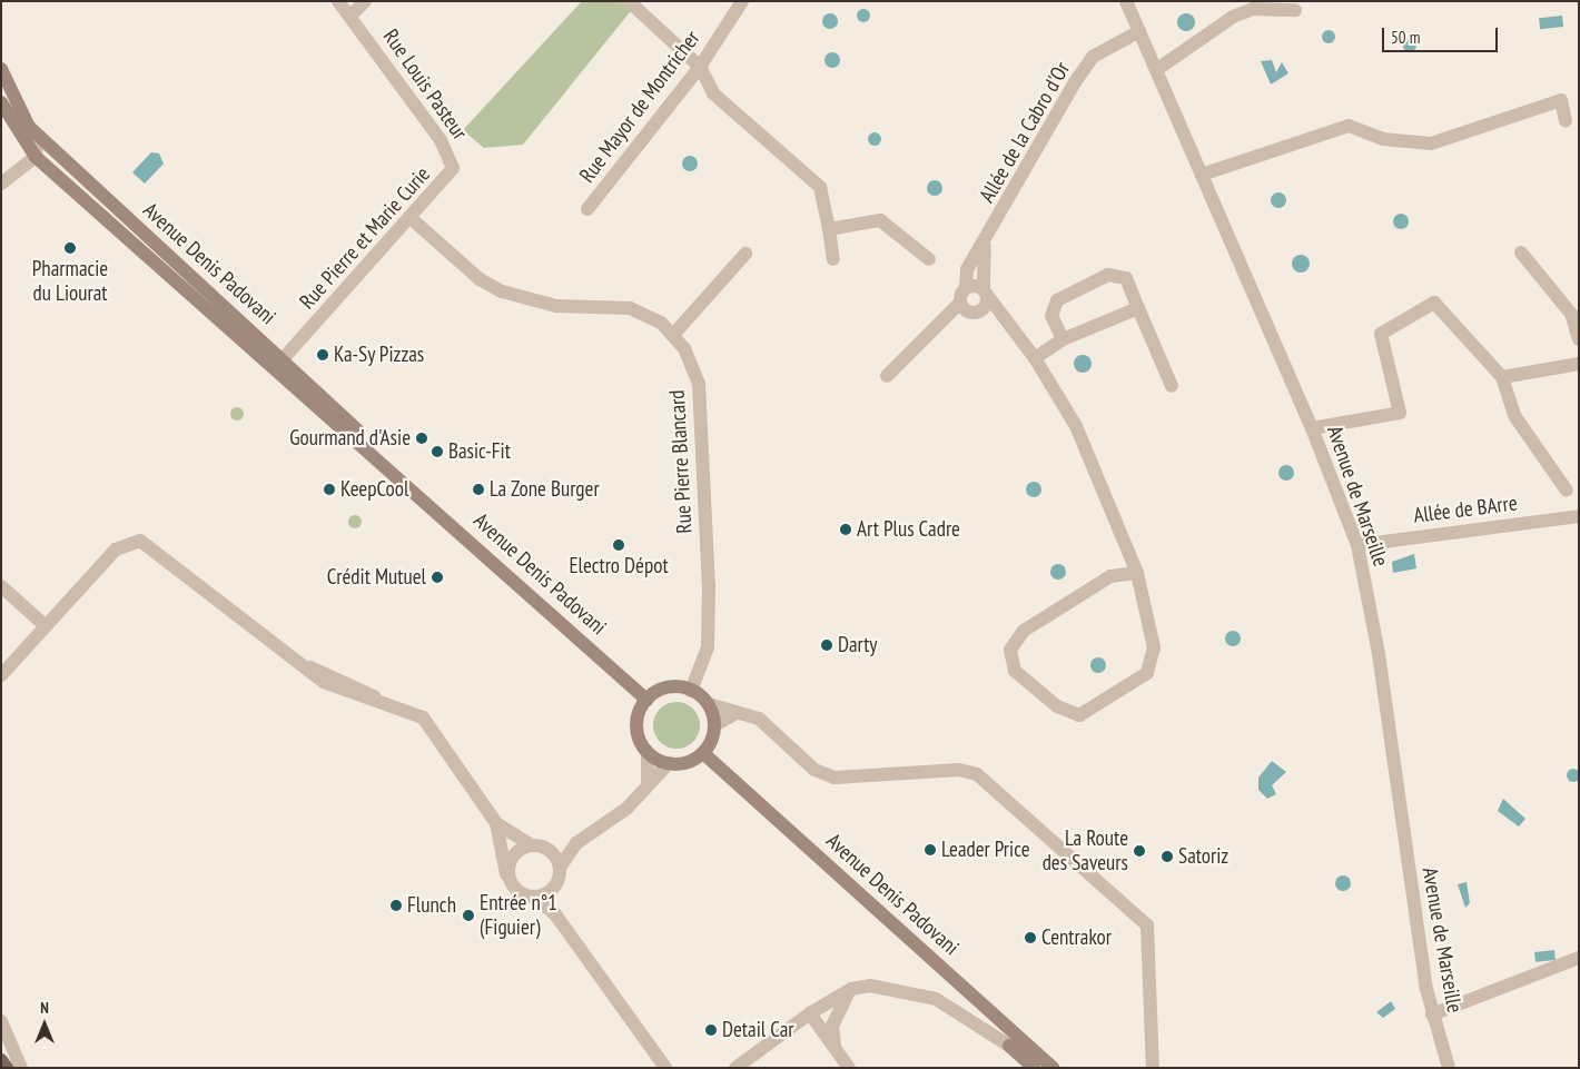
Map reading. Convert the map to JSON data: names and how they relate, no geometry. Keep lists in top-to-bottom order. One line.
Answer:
{"streets":{"main road":["Avenue Denis Padovani"],"street":["Rue Louis Pasteur","Rue Mayor de Montricher","Allée de la Cabro d'Or","Rue Pierre et Marie Curie","Rue Pierre Blancard","Avenue de Marseille","Allée de BArre"]},"crossings":[["Rue Louis Pasteur","Rue Pierre et Marie Curie"],["Allée de la Cabro d'Or","Avenue de Marseille"],["Rue Pierre et Marie Curie","Avenue Denis Padovani"],["Rue Pierre et Marie Curie","Rue Pierre Blancard"],["Avenue Denis Padovani","Rue Pierre Blancard"],["Avenue de Marseille","Allée de BArre"]],"places":["Pharmacie du Liourat","Ka-Sy Pizzas","Gourmand d'Asie","Basic-Fit","KeepCool","La Zone Burger","Art Plus Cadre","Electro Dépot","Crédit Mutuel","Darty","Leader Price","La Route des Saveurs","Satoriz","Flunch","Entrée n°1 (Figuier)","Centrakor","Detail Car"],"scale_bar":"50 m","north":"top"}
